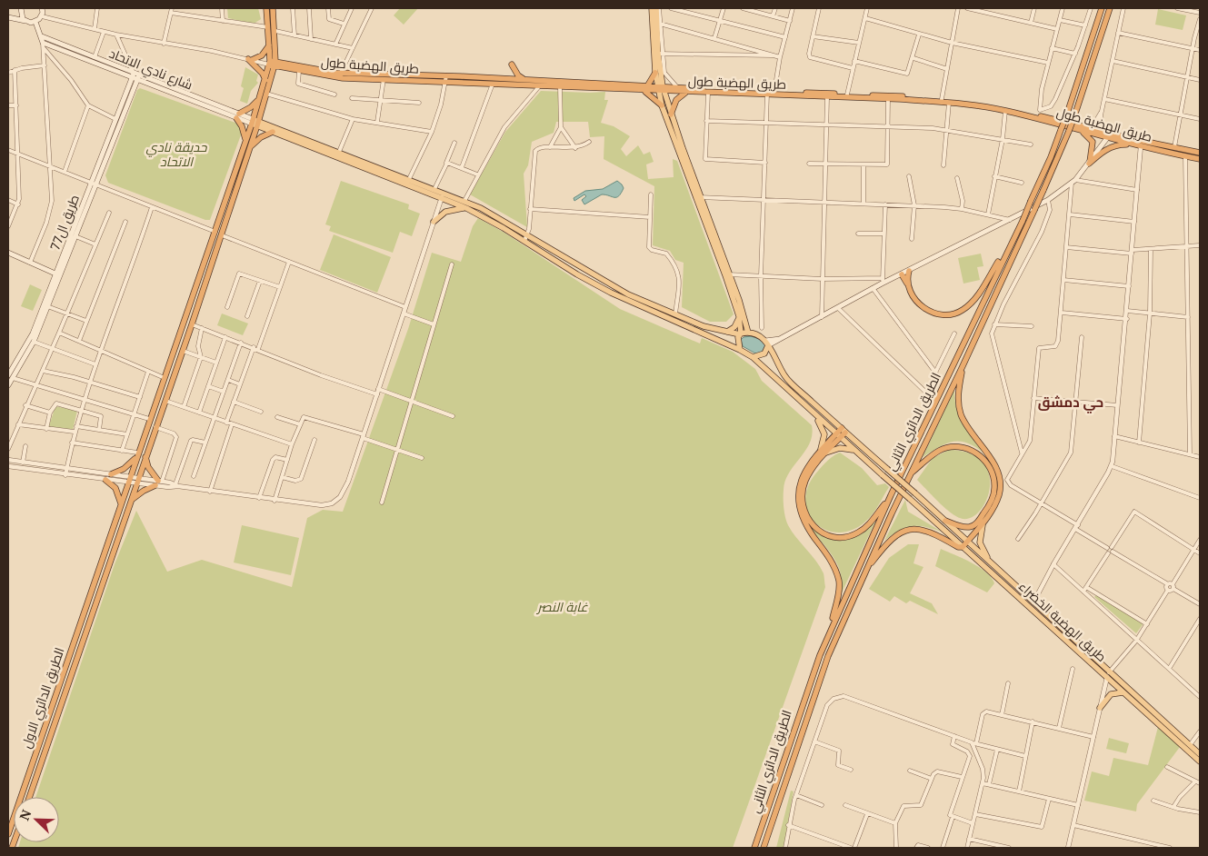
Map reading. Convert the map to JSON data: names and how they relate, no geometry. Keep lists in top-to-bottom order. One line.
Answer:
{"streets":{"highway":["طريق الهضبة طول","الطريق الدائري الثاني","الطريق الدائري الاول"],"main road":["شارع نادي الاتحاد","طريق ال77","طريق الهضبة الخضراء"]},"crossings":[["شارع نادي الاتحاد","طريق ال77"],["شارع نادي الاتحاد","الطريق الدائري الاول"]],"districts":["حي دمشق"],"parks":["حديقة نادي الاتحاد","غابة النصر"],"north":"top left"}
